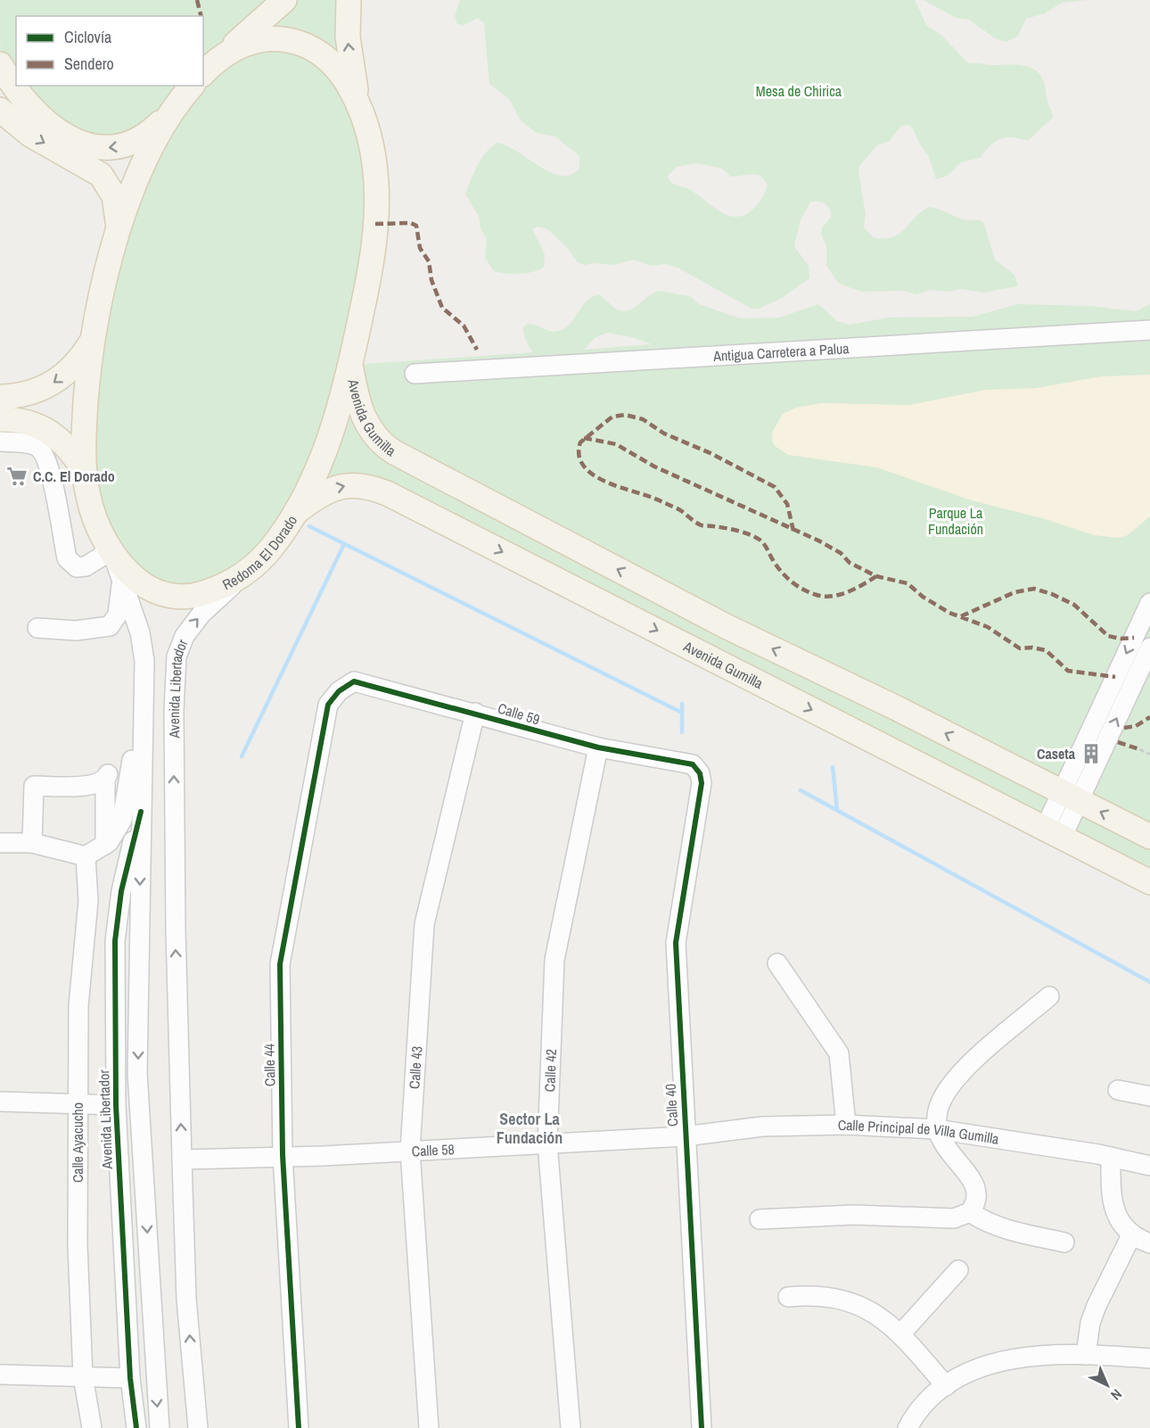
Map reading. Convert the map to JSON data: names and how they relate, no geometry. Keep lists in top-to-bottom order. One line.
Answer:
{"streets":{"main road":["Avenida Gumilla","Redoma El Dorado"],"street":["Antigua Carretera a Palua","Avenida Libertador","Calle 59","Calle 44","Calle 43","Calle 42","Calle 40","Calle Principal de Villa Gumilla","Calle Ayacucho","Calle 58"]},"crossings":[["Avenida Gumilla","Redoma El Dorado"],["Redoma El Dorado","Avenida Libertador"],["Avenida Libertador","Calle 58"],["Calle 59","Calle 44"],["Calle 59","Calle 43"],["Calle 59","Calle 42"],["Calle 59","Calle 40"],["Calle 44","Calle 58"],["Calle 43","Calle 58"],["Calle 42","Calle 58"],["Calle 40","Calle Principal de Villa Gumilla"],["Calle 40","Calle 58"],["Calle Principal de Villa Gumilla","Calle 58"]],"districts":["Sector La Fundación"],"parks":["Mesa de Chirica","Parque La Fundación"],"places":{"supermarket":["C.C. El Dorado"],"building":["Caseta"]},"legend":["Ciclovía","Sendero"],"north":"bottom right"}
